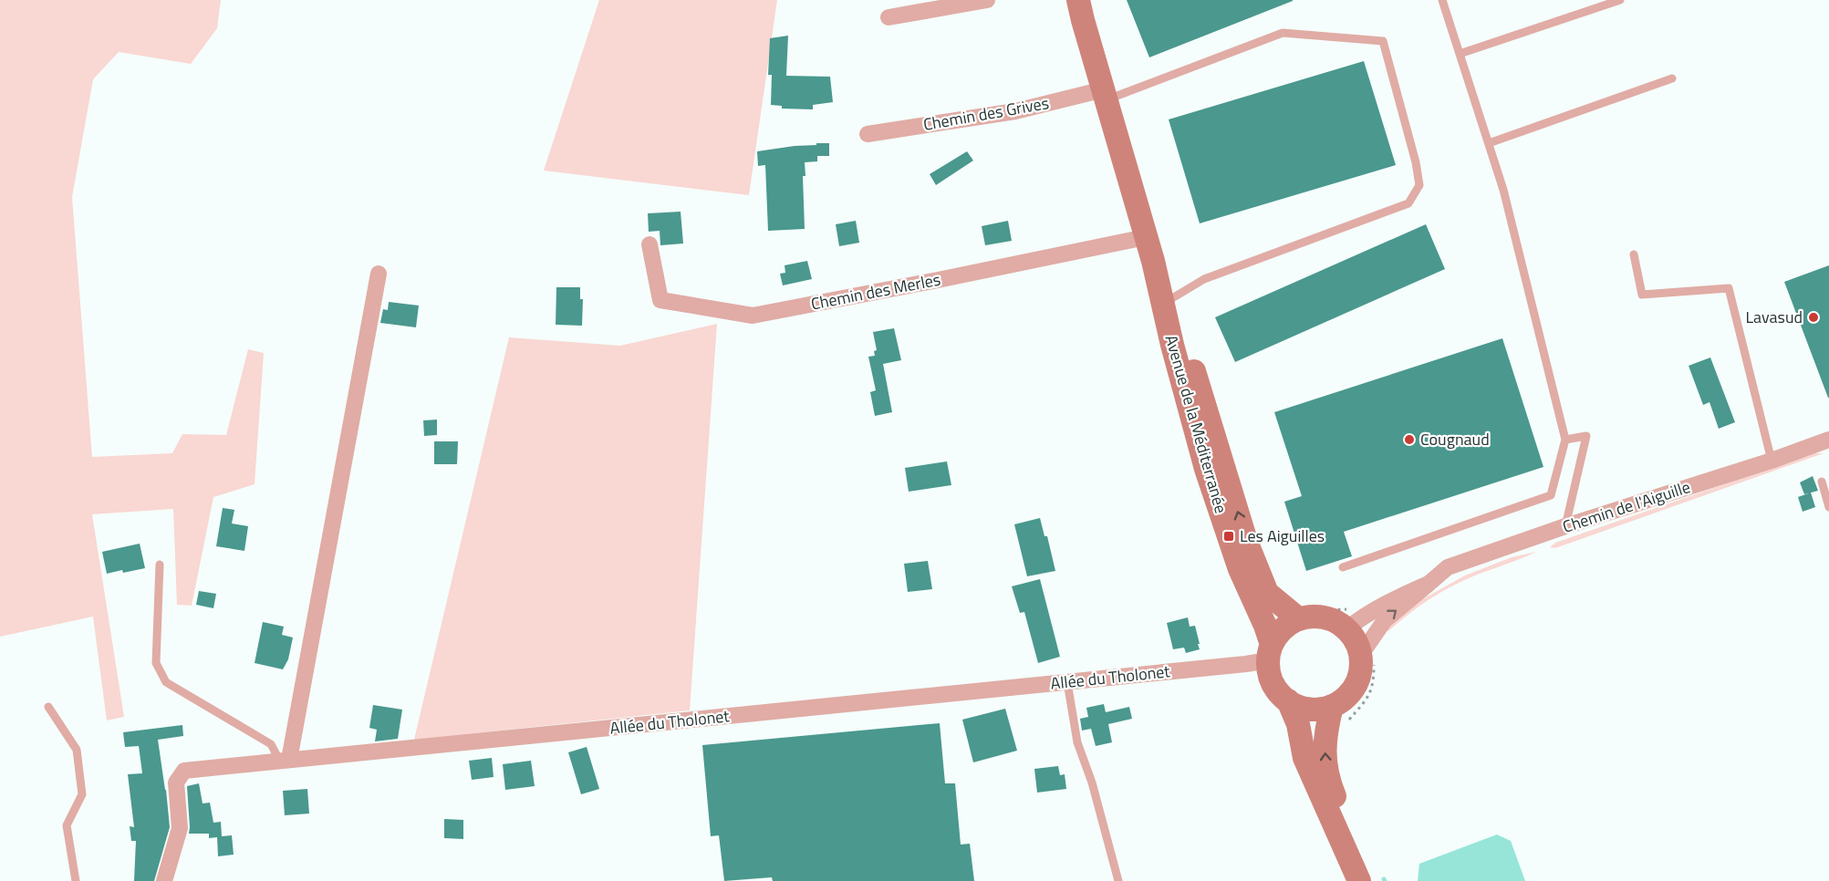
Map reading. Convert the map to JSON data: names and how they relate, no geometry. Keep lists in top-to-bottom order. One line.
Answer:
{"streets":{"main road":["Avenue de la Méditerranée"],"street":["Chemin des Grives","Chemin des Merles","Chemin de l'Aiguille","Allée du Tholonet"]},"crossings":[["Chemin des Grives","Avenue de la Méditerranée"],["Chemin des Merles","Avenue de la Méditerranée"],["Avenue de la Méditerranée","Chemin de l'Aiguille"],["Avenue de la Méditerranée","Allée du Tholonet"],["Chemin de l'Aiguille","Allée du Tholonet"]],"places":{"other":["Lavasud","Cougnaud"],"transit":["Les Aiguilles"]}}
